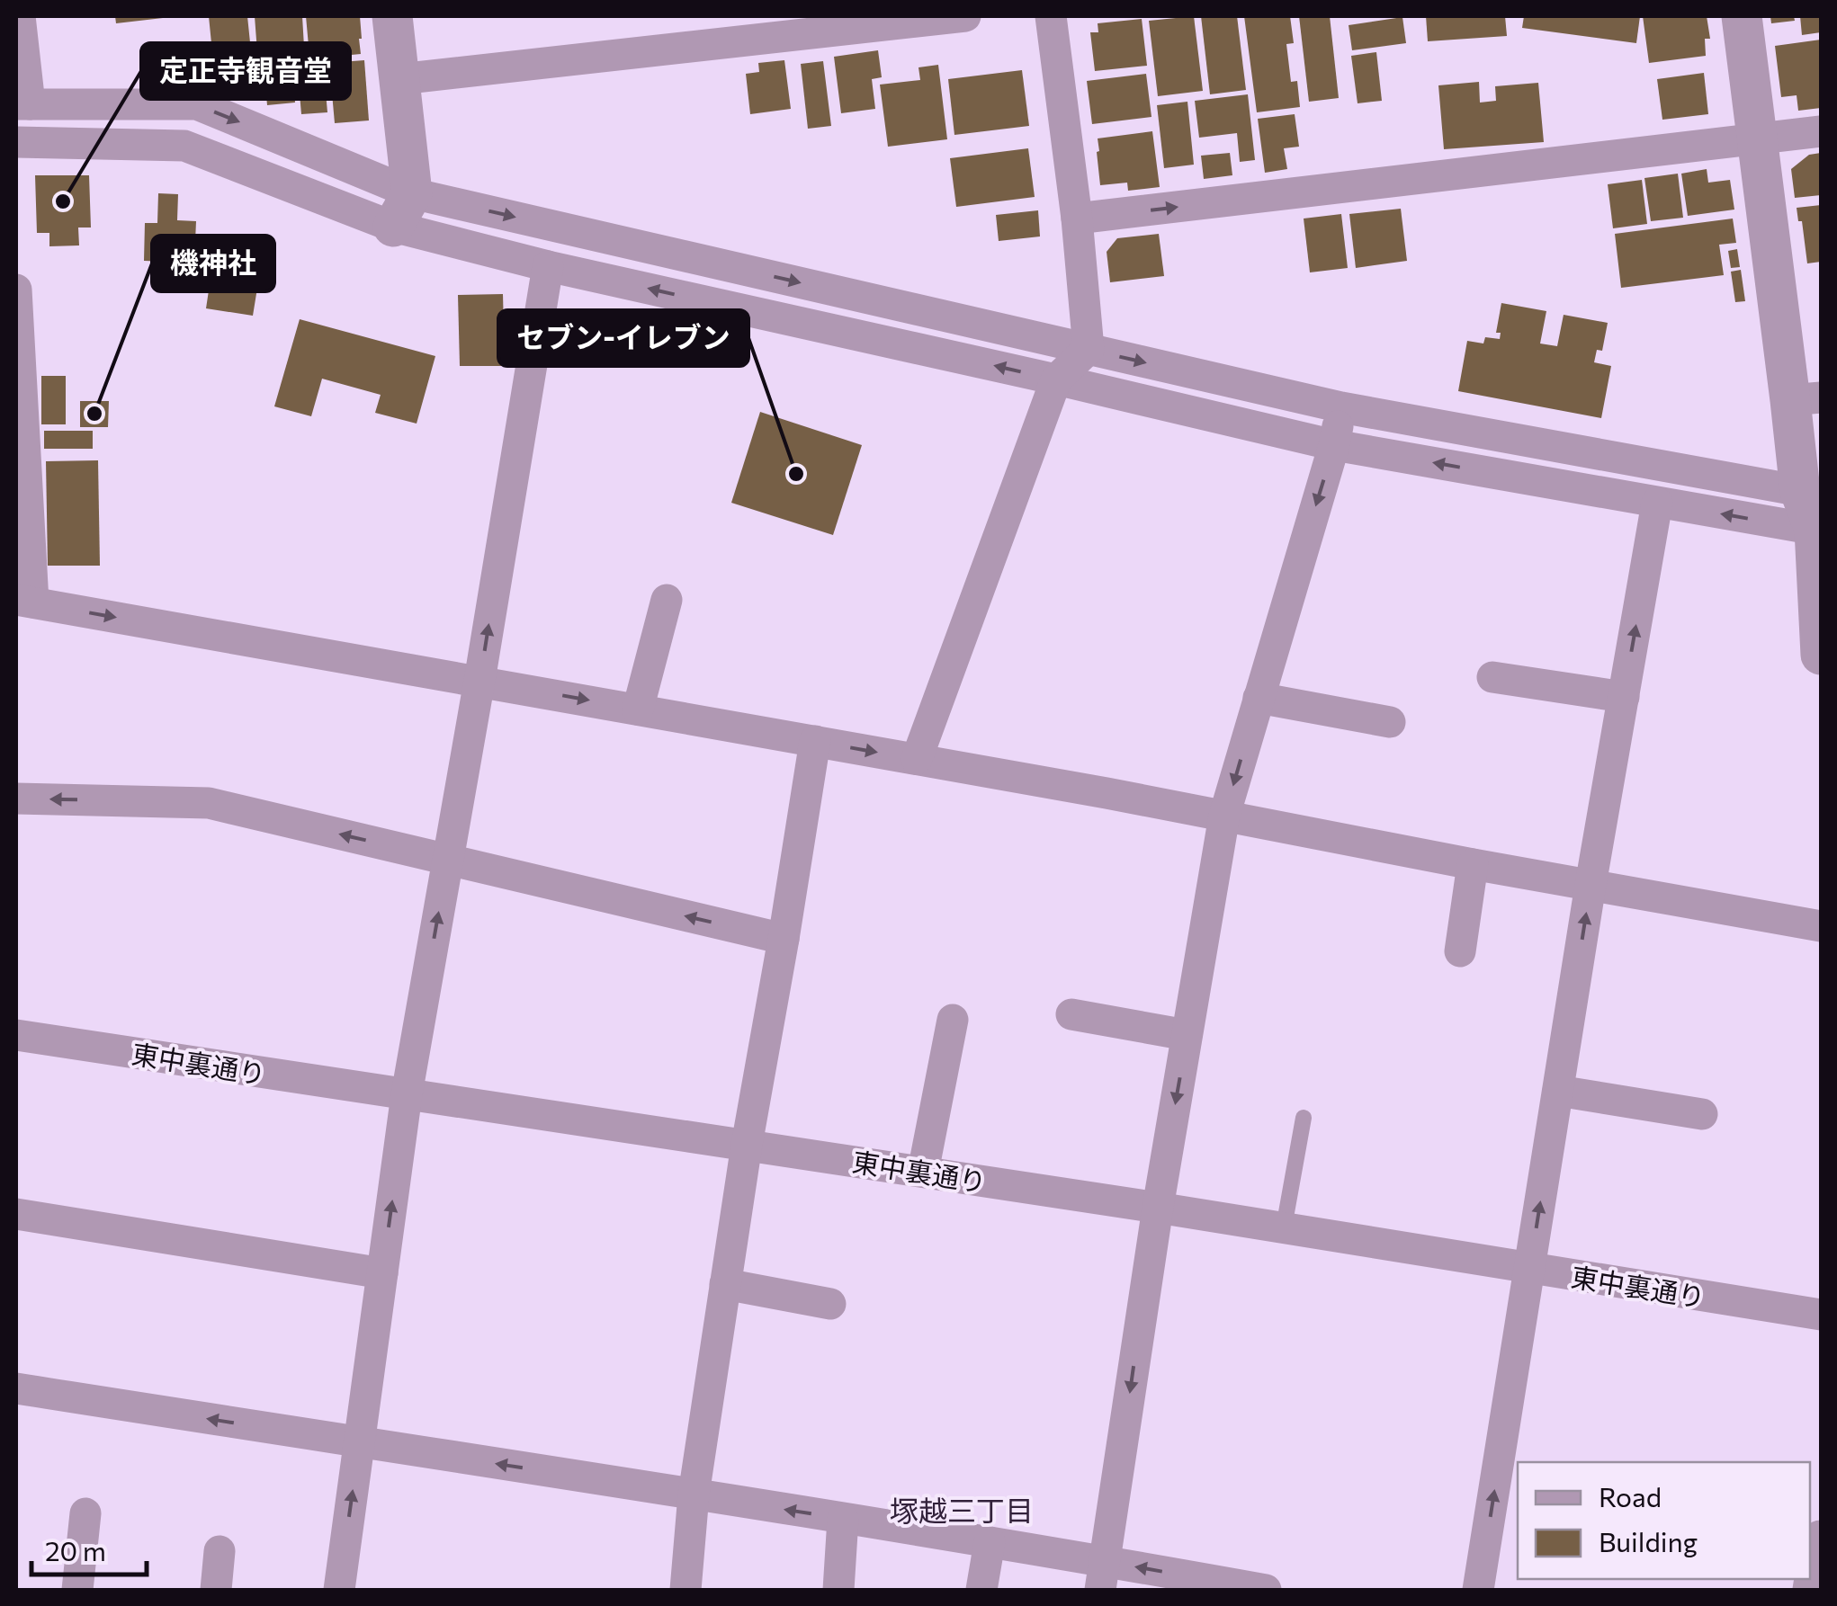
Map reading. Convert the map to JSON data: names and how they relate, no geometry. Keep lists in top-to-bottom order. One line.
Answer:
{"streets":{"street":["東中裏通り"]},"districts":["塚越三丁目"],"places":["定正寺観音堂","機神社","セブン-イレブン"],"legend":["Road","Building"],"scale_bar":"20 m"}
